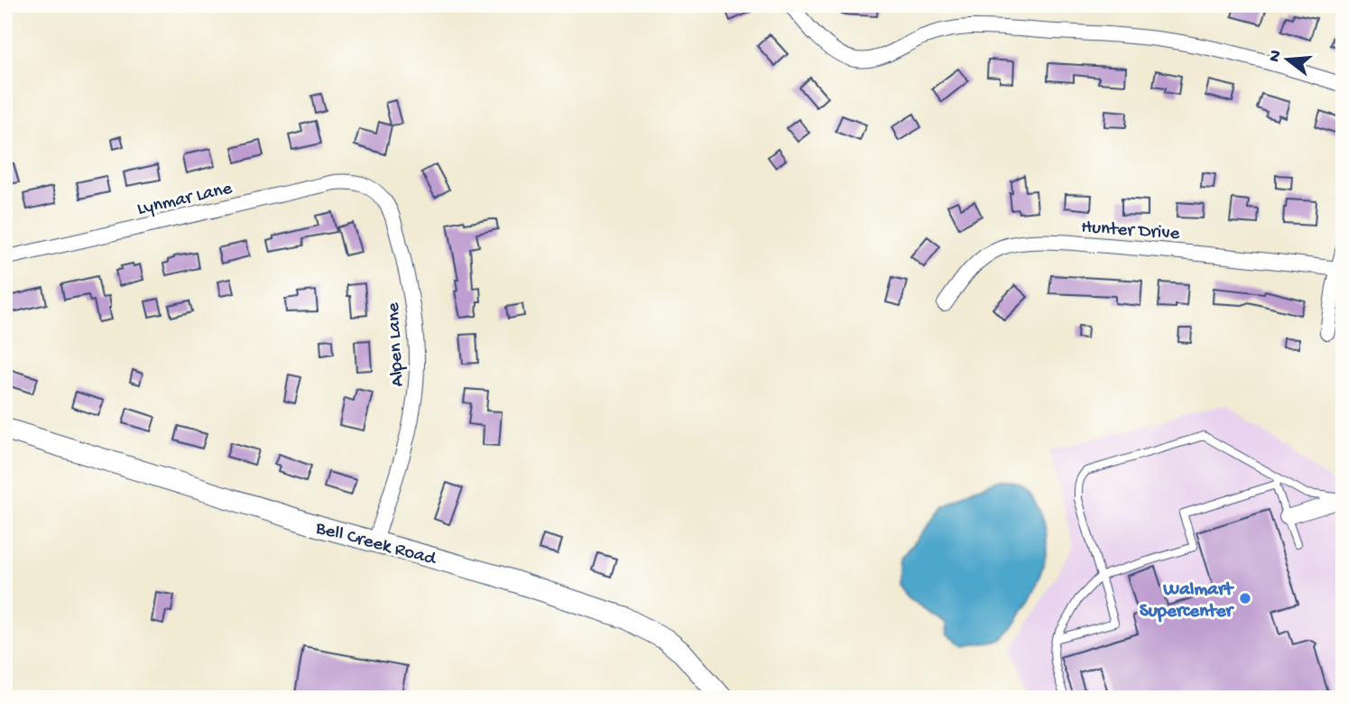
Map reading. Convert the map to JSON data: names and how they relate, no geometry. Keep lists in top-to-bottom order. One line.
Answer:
{"streets":{"street":["Lynmar Lane","Hunter Drive","Alpen Lane","Bell Creek Road"]},"crossings":[["Lynmar Lane","Alpen Lane"],["Alpen Lane","Bell Creek Road"]],"places":["Walmart Supercenter"],"north":"left"}
